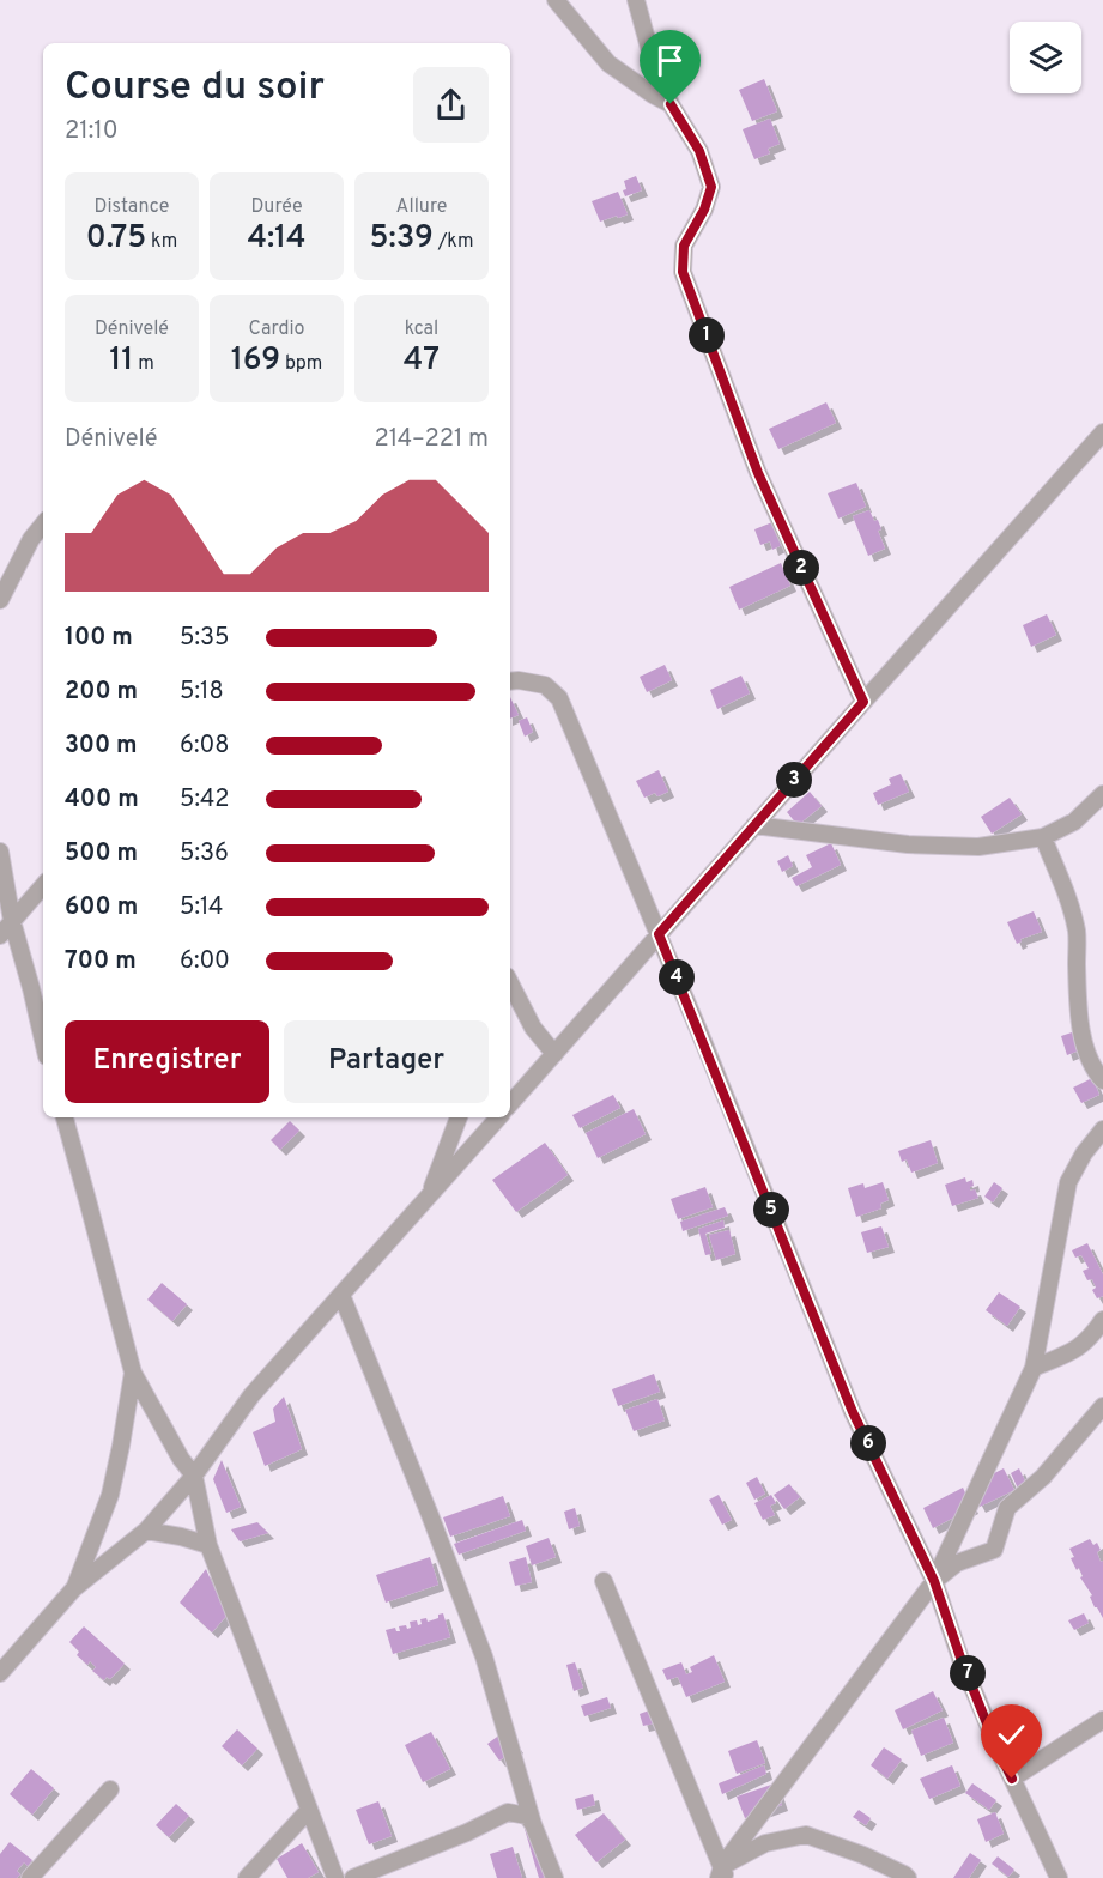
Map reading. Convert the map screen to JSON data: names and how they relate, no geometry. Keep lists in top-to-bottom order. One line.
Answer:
{"page":{"heading":["Course du soir","21:10"],"stats":[["Distance","0.75 km"],["Durée","4:14"],["Allure","5:39 /km"],["Dénivelé","11 m"],["Cardio","169 bpm"],["kcal","47"]],"pins":["1","2","3","4","5","6","7"],"chart":["Dénivelé","214–221 m"],"list":[{"name":"100 m","note":"5:35"},{"name":"200 m","note":"5:18"},{"name":"300 m","note":"6:08"},{"name":"400 m","note":"5:42"},{"name":"500 m","note":"5:36"},{"name":"600 m","note":"5:14"},{"name":"700 m","note":"6:00"}],"buttons":["Enregistrer","Partager"]}}
